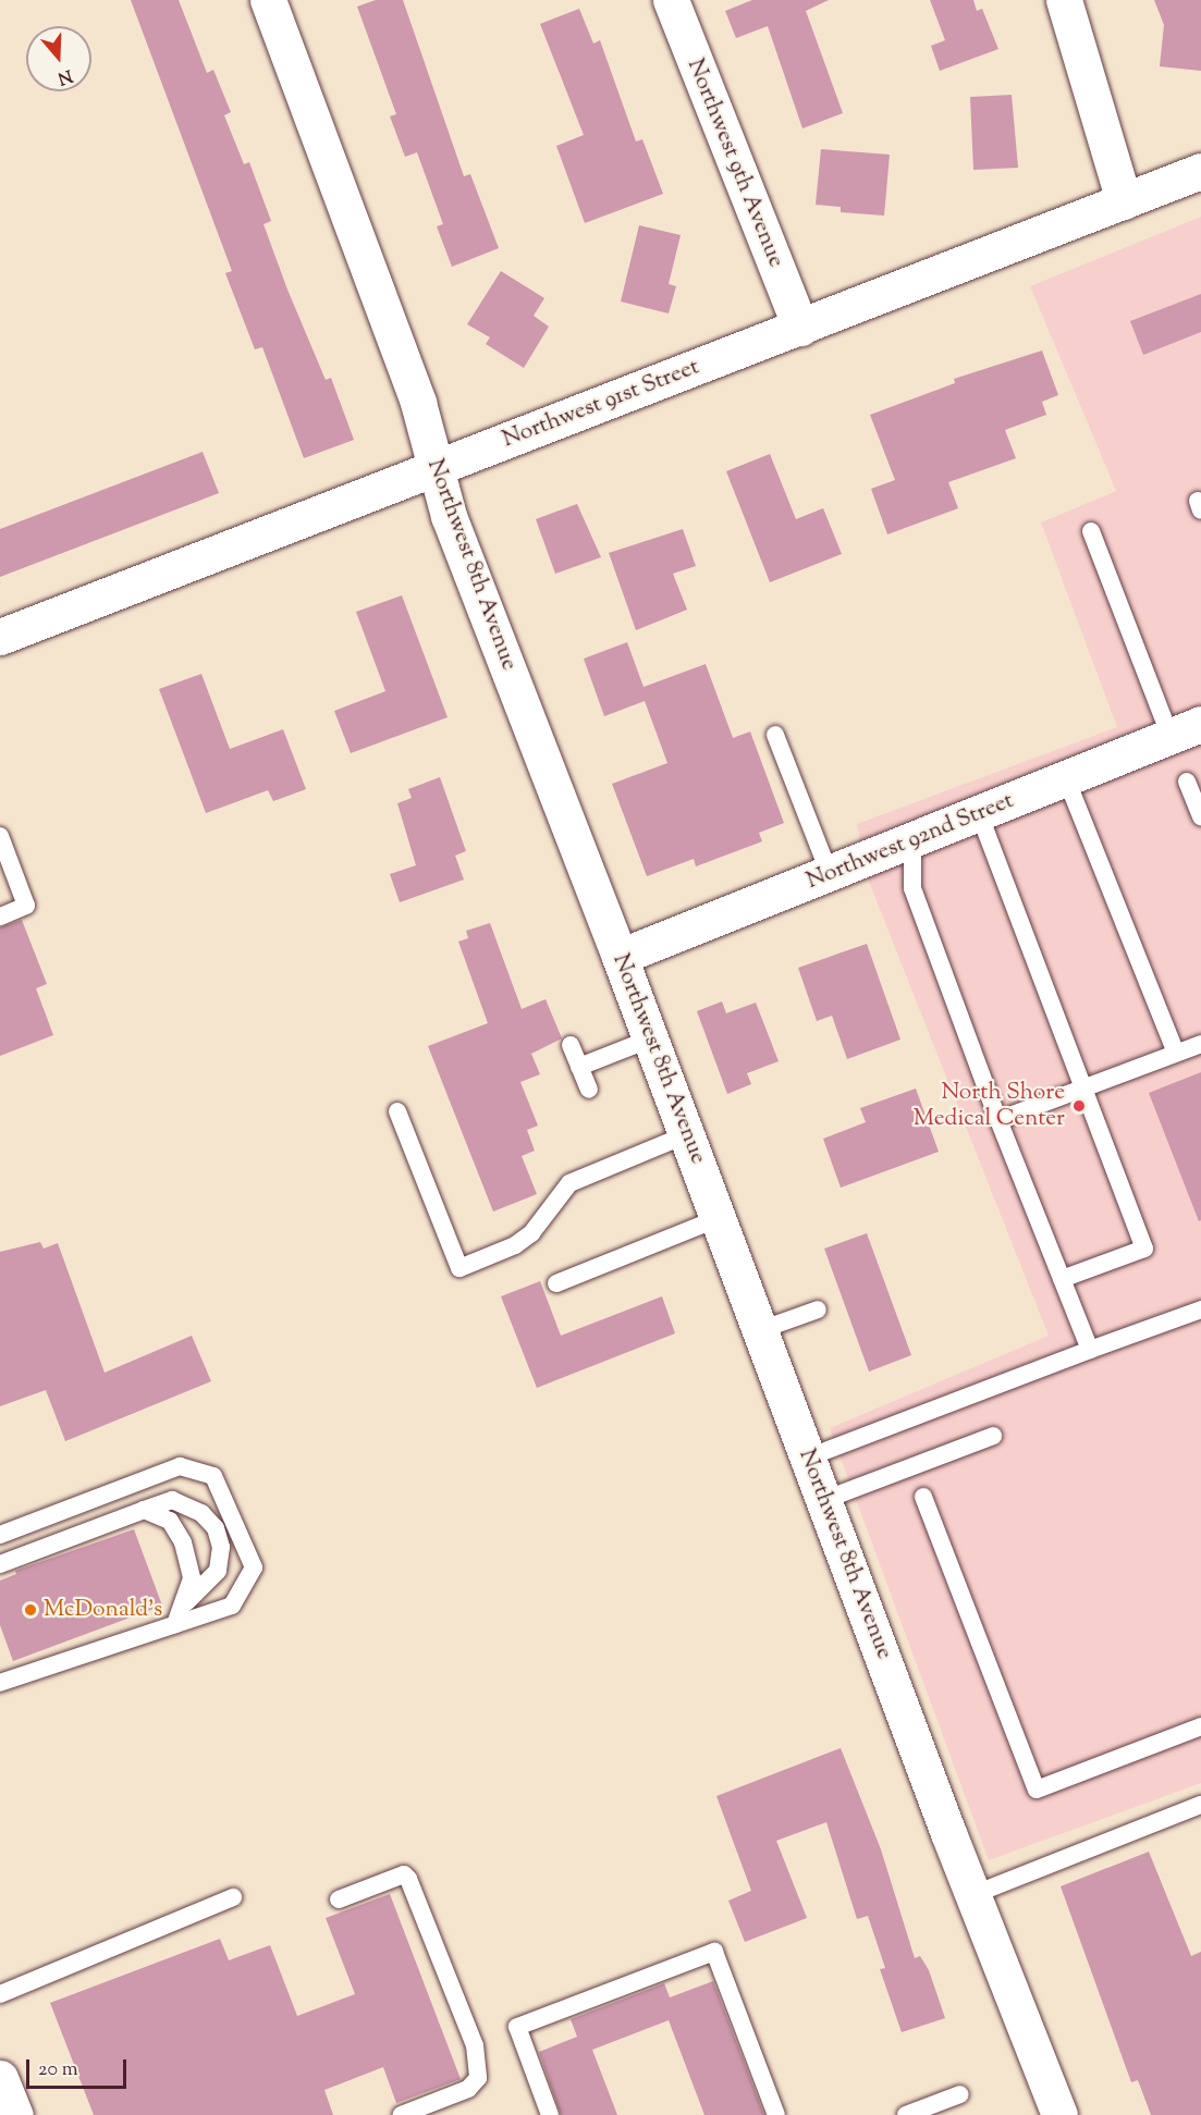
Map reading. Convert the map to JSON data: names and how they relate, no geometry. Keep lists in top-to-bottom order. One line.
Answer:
{"streets":{"street":["Northwest 9th Avenue","Northwest 91st Street","Northwest 8th Avenue","Northwest 92nd Street"]},"crossings":[["Northwest 9th Avenue","Northwest 91st Street"],["Northwest 91st Street","Northwest 8th Avenue"],["Northwest 8th Avenue","Northwest 92nd Street"]],"places":["North Shore Medical Center","McDonald's"],"scale_bar":"20 m","north":"bottom"}
